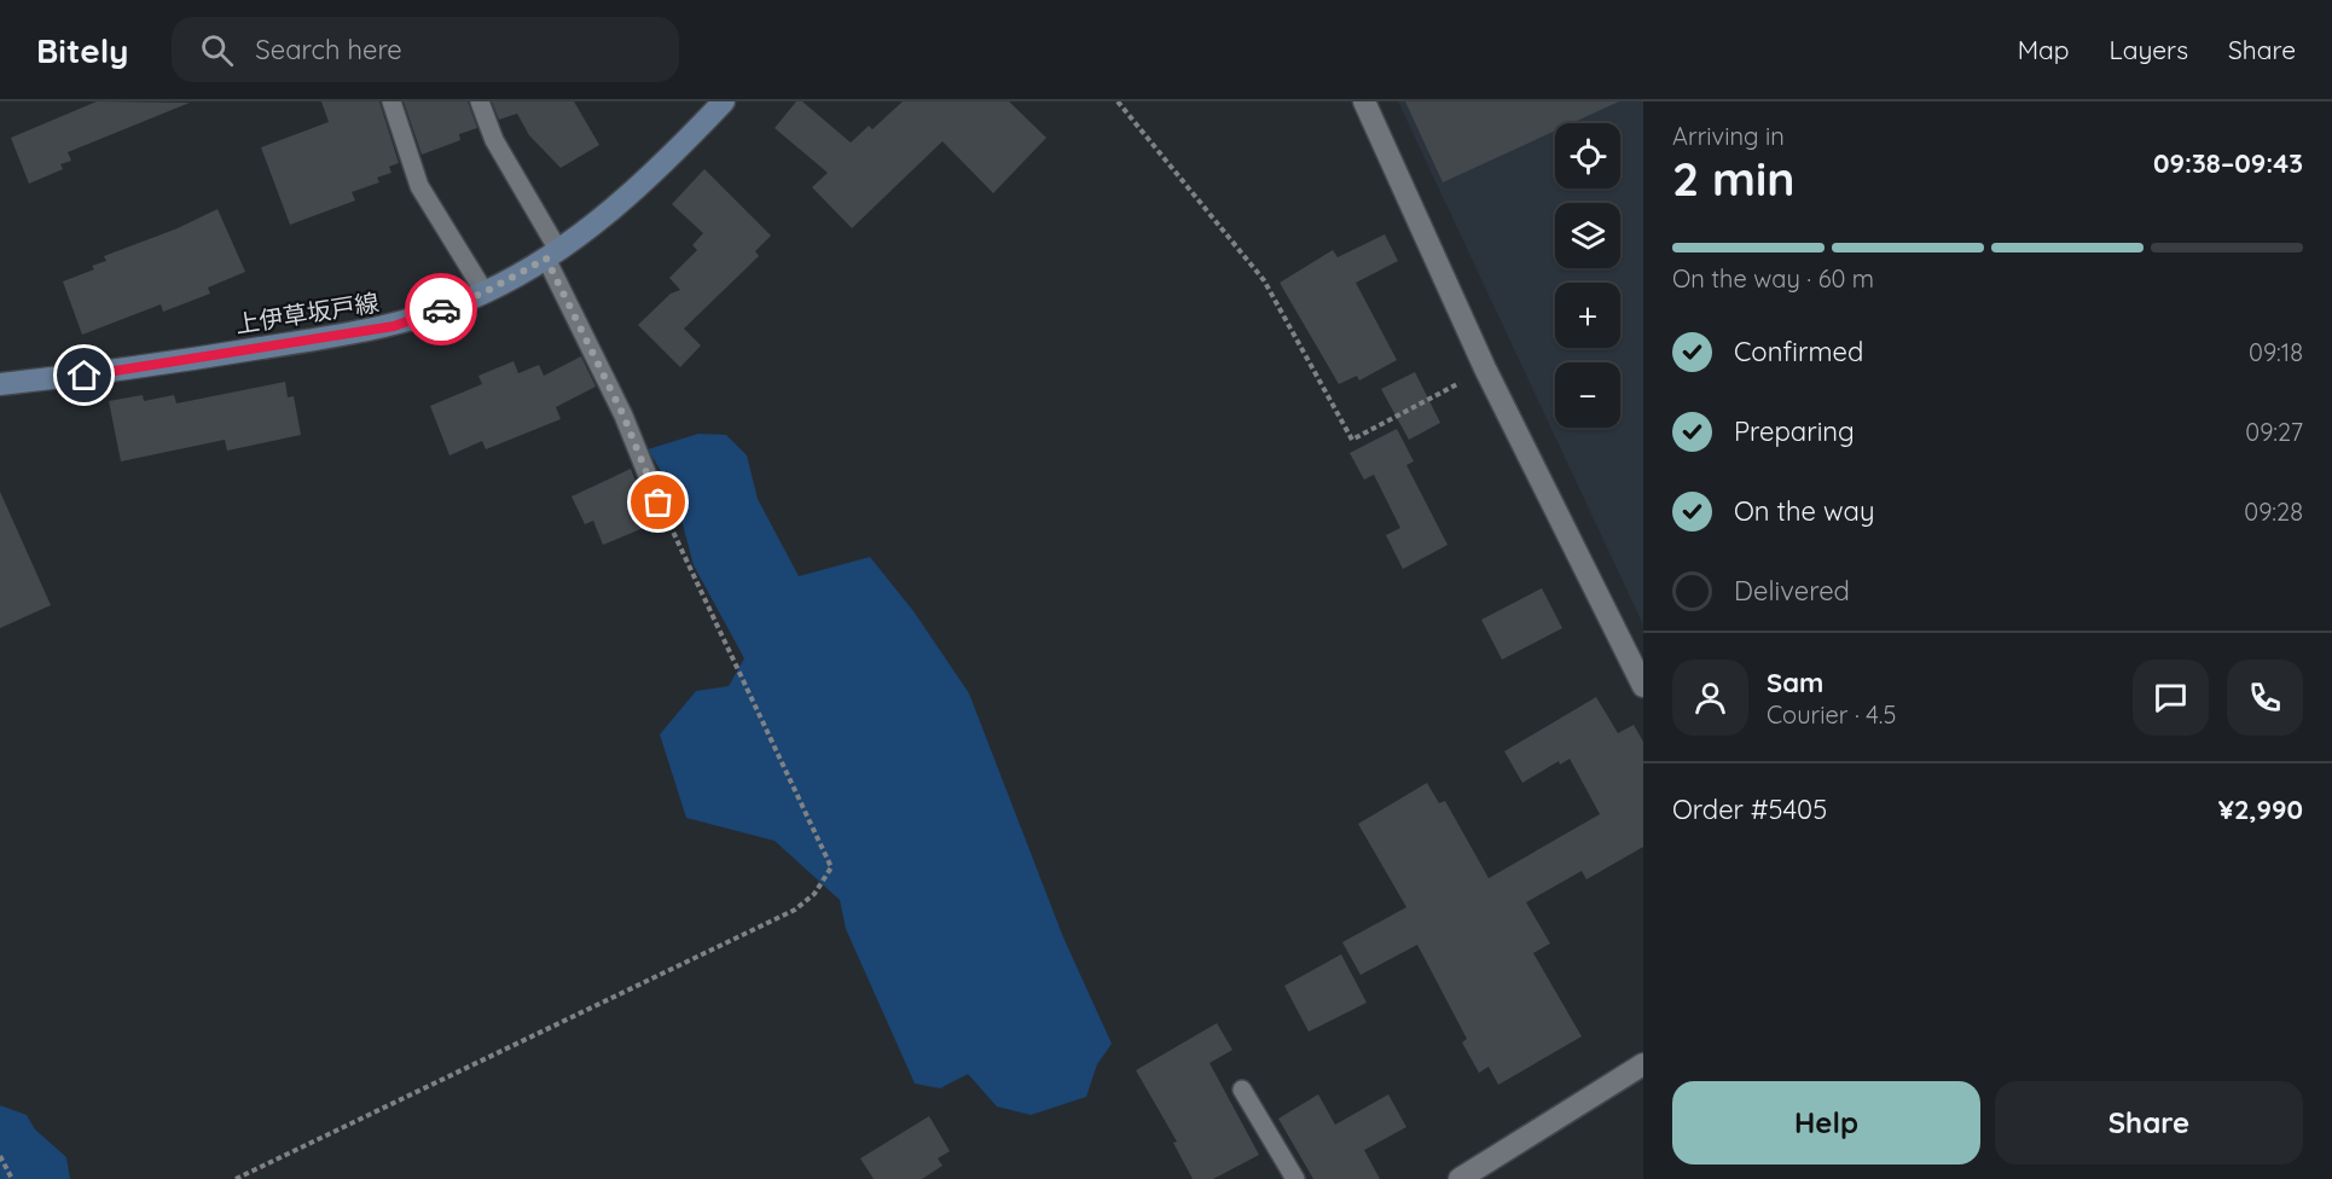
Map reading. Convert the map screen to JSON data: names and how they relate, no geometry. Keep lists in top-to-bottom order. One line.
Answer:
{"streets":{"main road":["上伊草坂戸線"]},"page":{"header":"Bitely","search":"Search here","nav":["Map","Layers","Share"],"heading":["2 min","Arriving in","09:38–09:43"],"panel":["Sam","Courier · 4.5","Order #5405","¥2,990"],"map_buttons":["+","−"],"bar":"On the way · 60 m","list":[["Confirmed","09:18"],["Preparing","09:27"],["On the way","09:28"],"Delivered"],"buttons":["Help","Share"]}}
